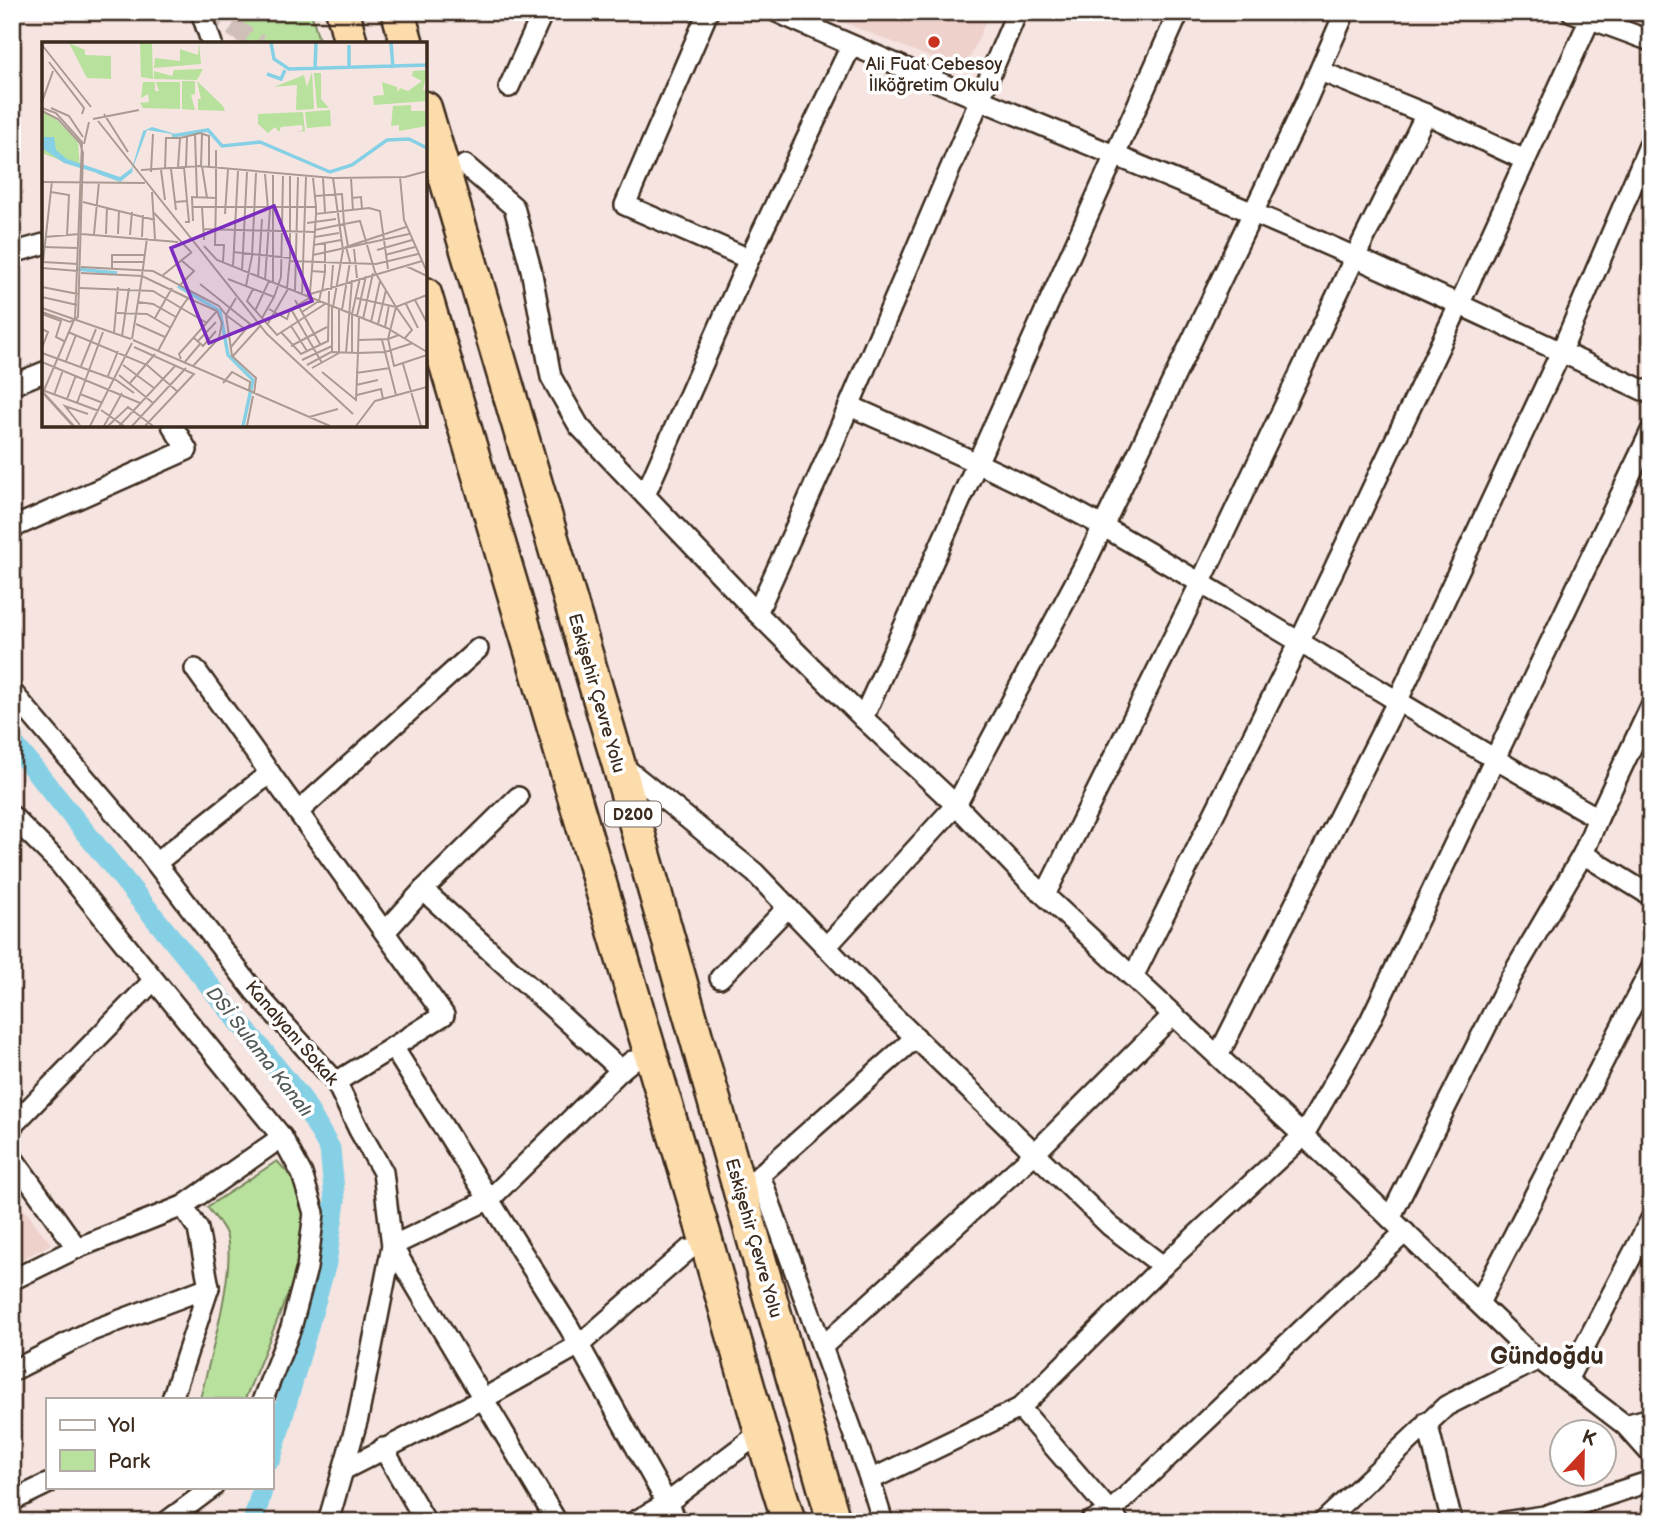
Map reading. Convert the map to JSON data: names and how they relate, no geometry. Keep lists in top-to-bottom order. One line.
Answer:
{"streets":{"highway":["Eskişehir Çevre Yolu","D200"],"street":["Kanalyanı Sokak"]},"districts":["Gündoğdu"],"water":["DSİ Sulama Kanalı"],"places":["Ali Fuat Cebesoy İlköğretim Okulu"],"legend":["Yol","Park"],"north":"top"}
